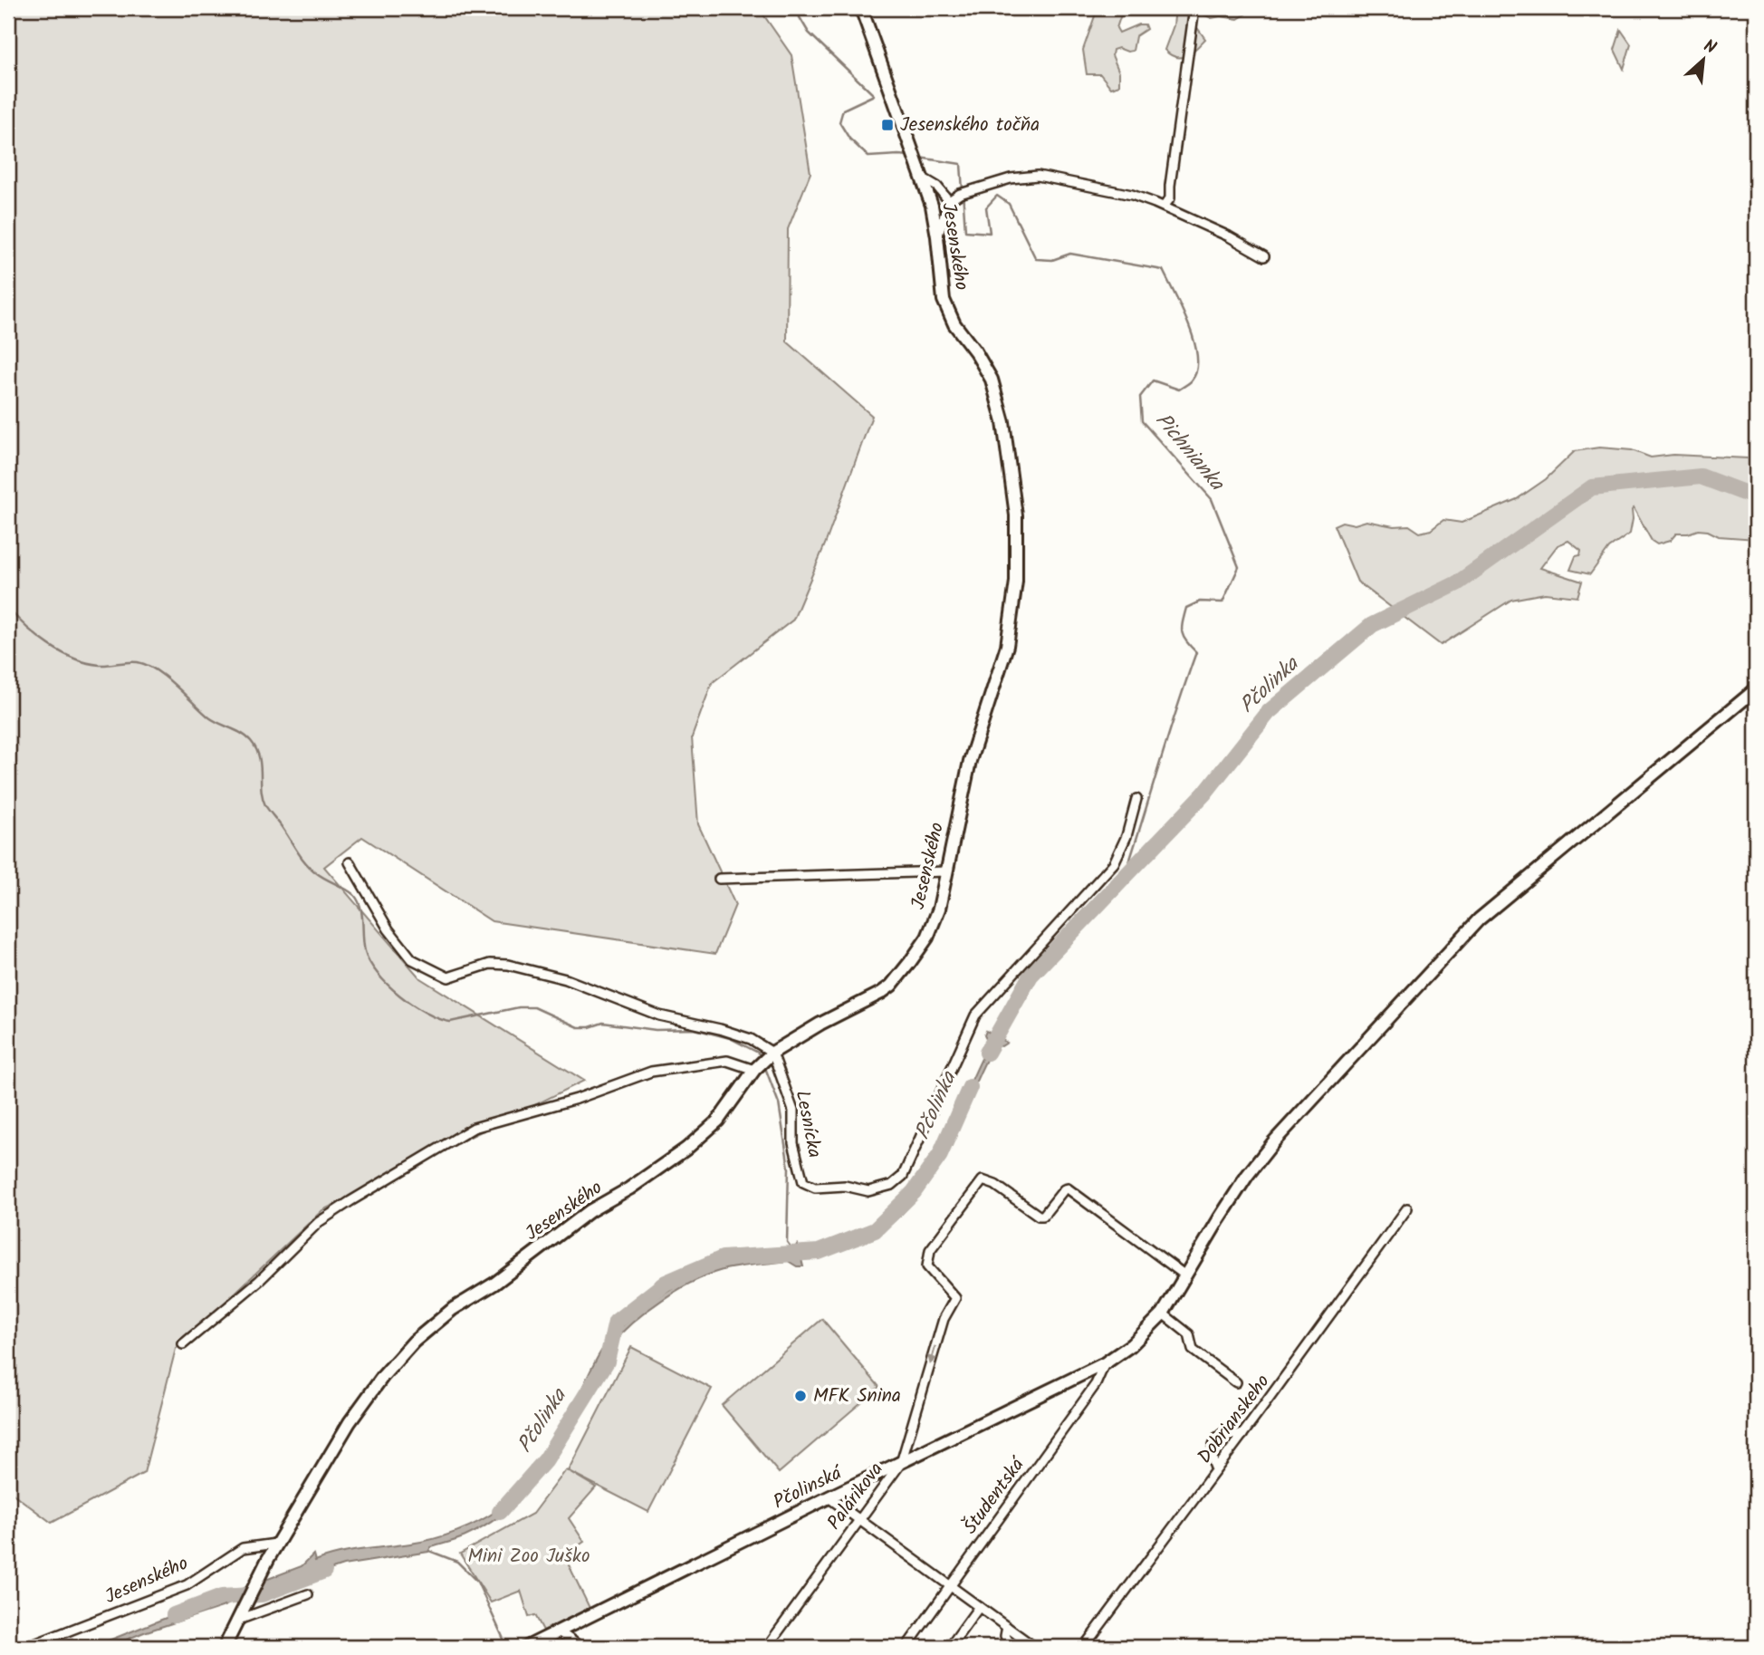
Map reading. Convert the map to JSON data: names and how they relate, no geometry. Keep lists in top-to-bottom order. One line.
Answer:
{"streets":{"street":["Jesenského","Lesnícka","Dobrianskeho","Pčolinská","Palárikova","Študentská"]},"crossings":[["Jesenského","Lesnícka"],["Pčolinská","Palárikova"],["Pčolinská","Študentská"]],"water":["Pichnianka","Pčolinka"],"parks":["Mini Zoo Juško"],"places":{"transit":["Jesenského točňa"],"other":["MFK Snina"]},"north":"top right"}
